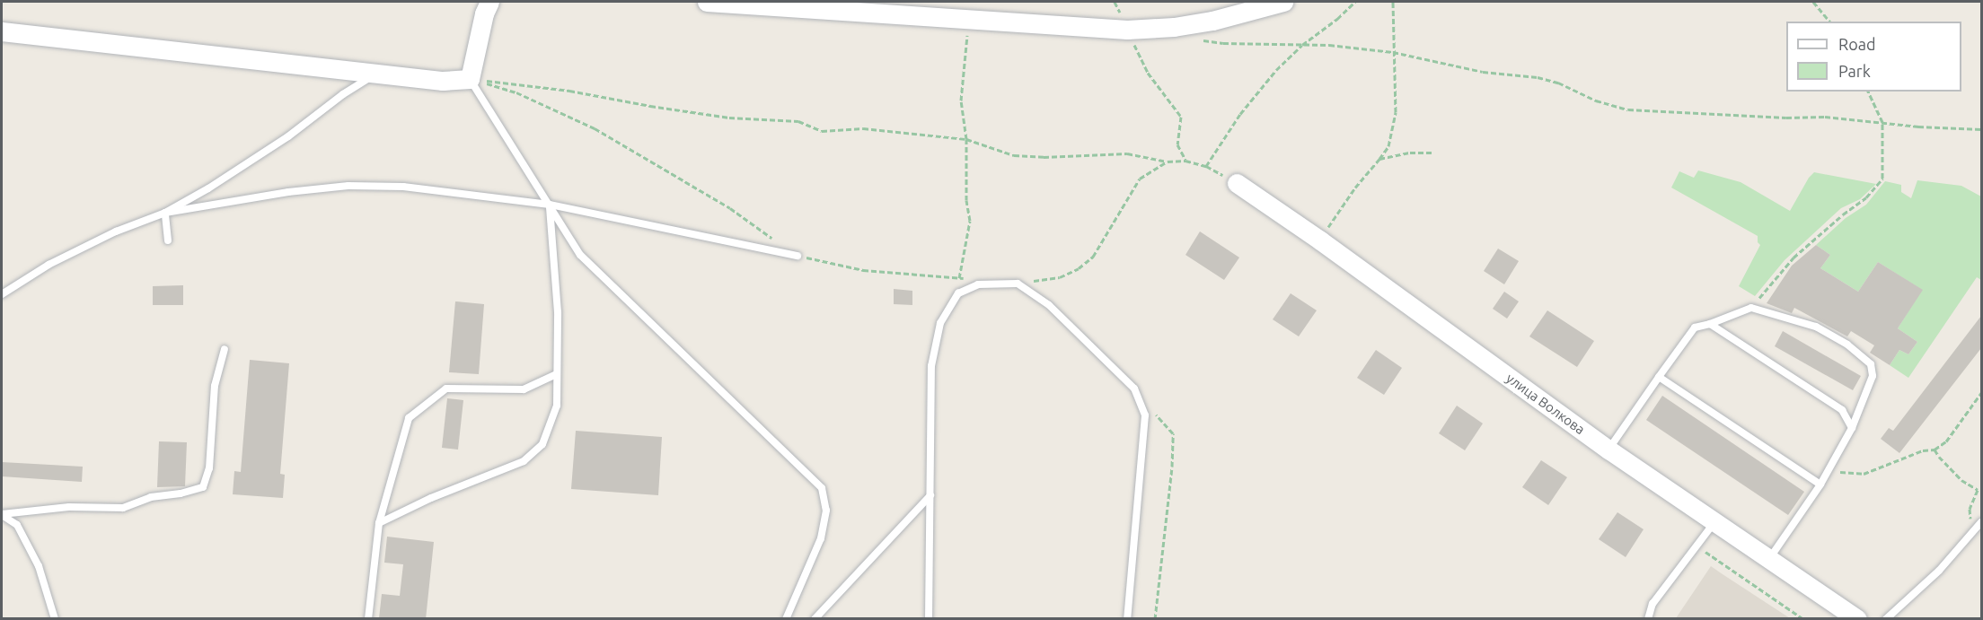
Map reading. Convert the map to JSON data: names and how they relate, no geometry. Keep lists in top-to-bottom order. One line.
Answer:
{"streets":{"street":["улица Волкова"]},"legend":["Road","Park"]}
